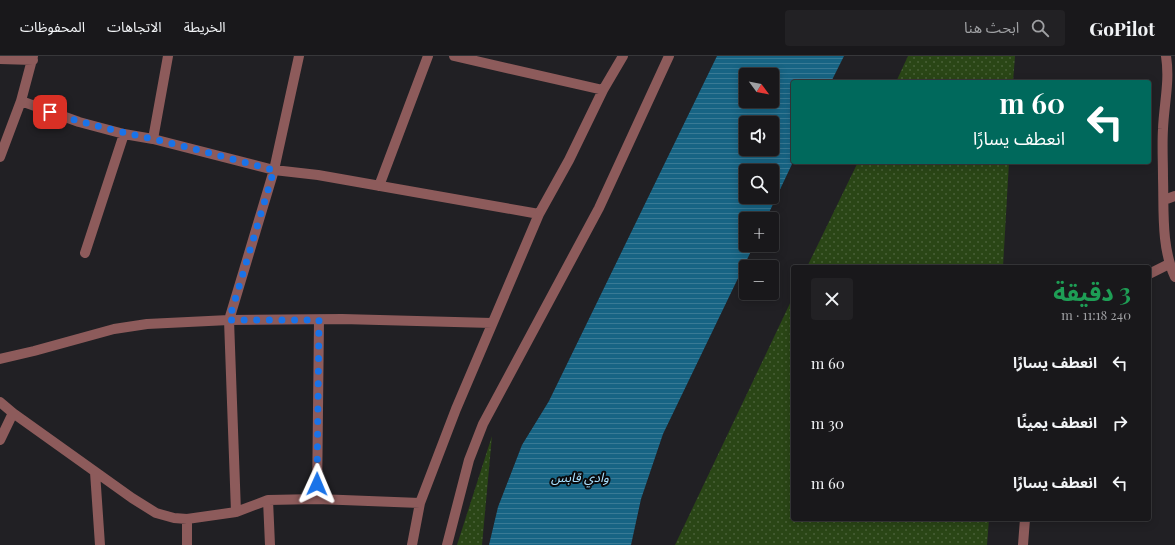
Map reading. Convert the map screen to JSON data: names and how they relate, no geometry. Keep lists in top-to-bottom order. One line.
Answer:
{"water":["وادي قابس"],"north":"bottom right","page":{"header":"GoPilot","search":"ابحث هنا","nav":["الخريطة","الاتجاهات","المحفوظات"],"map_buttons":["+","−"],"turn":["60 m","انعطف يسارًا"],"heading":["3 دقيقة","240 m · 11:18"],"list":[{"name":"انعطف يسارًا","value":"60 m"},{"name":"انعطف يمينًا","value":"30 m"},{"name":"انعطف يسارًا","value":"60 m"}]}}
